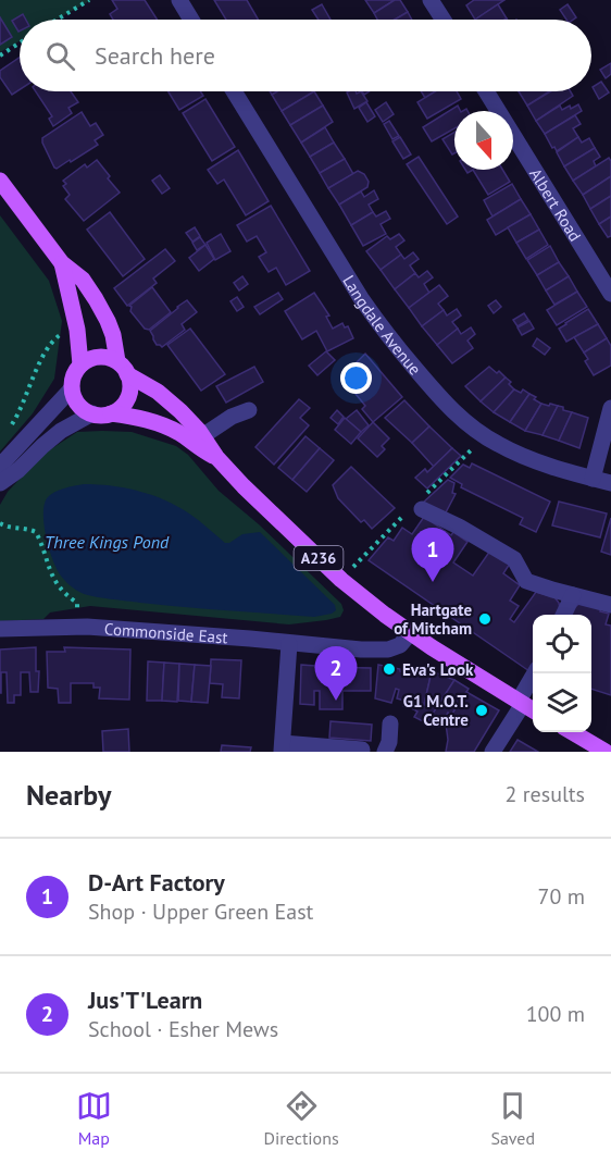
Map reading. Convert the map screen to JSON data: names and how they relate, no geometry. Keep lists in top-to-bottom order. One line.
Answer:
{"streets":{"main road":["A236"],"street":["Albert Road","Langdale Avenue","Commonside East"]},"crossings":[["A236","Commonside East"]],"water":["Three Kings Pond"],"places":["Hartgate of Mitcham","Eva's Look","G1 M.O.T. Centre"],"north":"bottom","page":{"search":"Search here","pins":["1","2"],"heading":["Nearby","2 results"],"list":[{"mark":"1","name":"D-Art Factory","note":"Shop · Upper Green East","value":"70 m"},{"mark":"2","name":"Jus'T'Learn","note":"School · Esher Mews","value":"100 m"}],"nav":["Map","Directions","Saved"]}}
